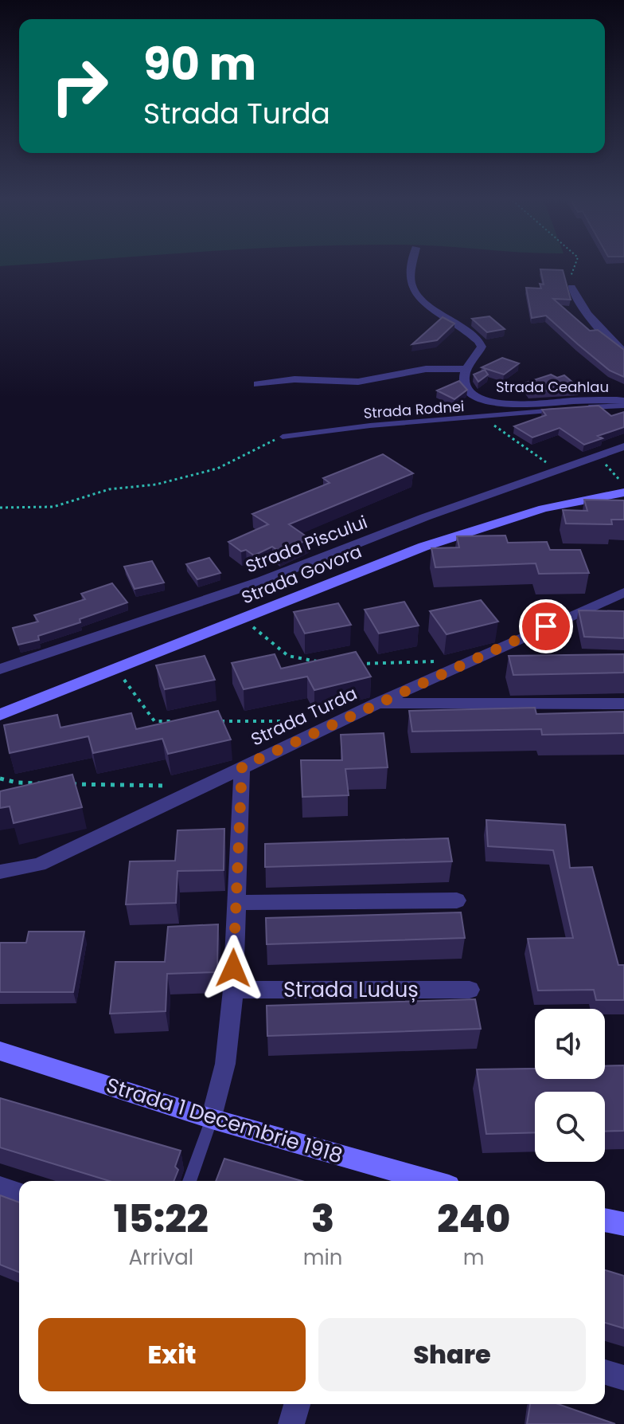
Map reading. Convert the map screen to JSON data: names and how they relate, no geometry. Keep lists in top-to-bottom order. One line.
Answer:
{"streets":{"main road":["Strada Govora","Strada 1 Decembrie 1918"],"street":["Strada Ceahlau","Strada Piscului","Strada Turda","Strada Luduș"],"lane":["Strada Rodnei"]},"crossings":[["Strada Ceahlau","Strada Rodnei"]],"page":{"turn":["90 m","Strada Turda"],"eta":["15:22","Arrival","3","min","240","m"],"buttons":["Exit","Share"]}}
